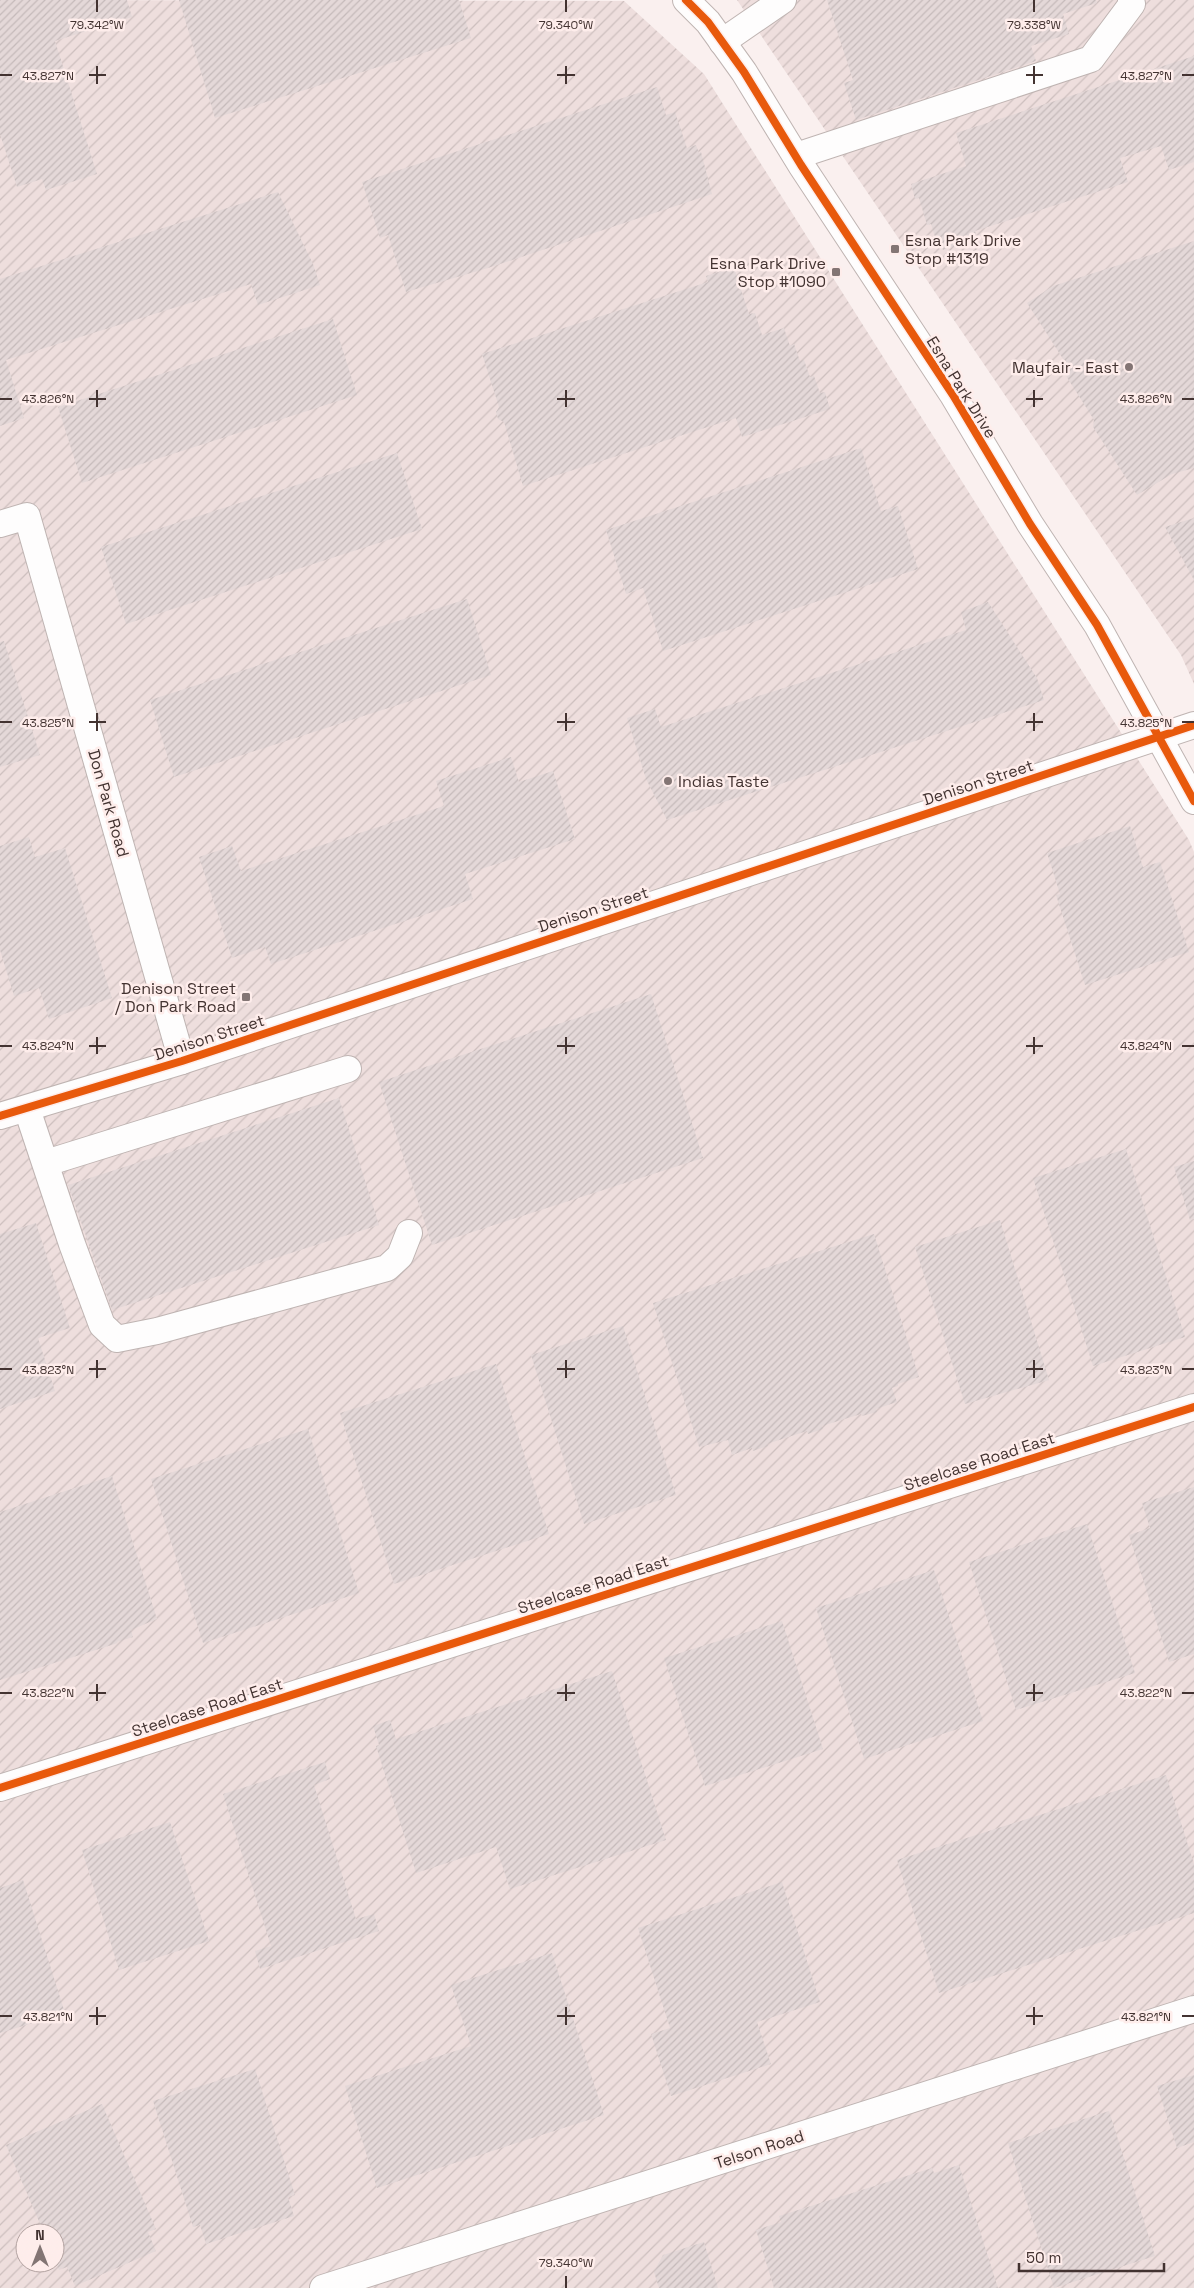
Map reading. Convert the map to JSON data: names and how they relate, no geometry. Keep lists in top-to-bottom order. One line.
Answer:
{"streets":{"street":["Esna Park Drive","Denison Street","Don Park Road","Steelcase Road East","Telson Road"]},"crossings":[["Esna Park Drive","Denison Street"],["Denison Street","Don Park Road"]],"places":{"transit":["Esna Park Drive Stop #1319","Esna Park Drive Stop #1090","Denison Street / Don Park Road"],"other":["Mayfair - East","Indias Taste"]},"scale_bar":"50 m","north":"top","coordinates":["79.342°W","79.340°W","79.338°W","43.827°N","43.826°N","43.825°N","43.824°N","43.823°N","43.822°N","43.821°N"]}
